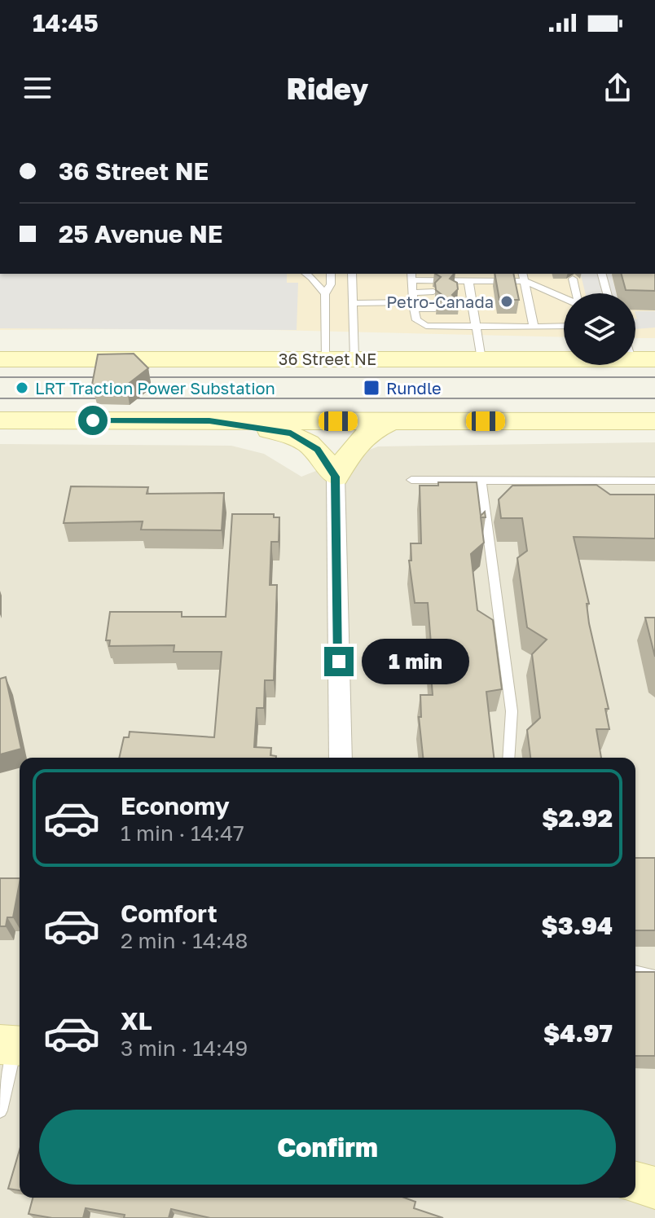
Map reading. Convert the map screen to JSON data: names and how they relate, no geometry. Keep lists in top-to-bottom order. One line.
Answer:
{"streets":{"main road":["36 Street NE"]},"places":{"other":["Petro-Canada","LRT Traction Power Substation"],"transit":["Rundle"]},"page":{"status":"14:45","header":"Ridey","banner":["36 Street NE","25 Avenue NE"],"bubble":"1 min","list":[{"name":"Economy","note":"1 min · 14:47","value":"$2.92"},{"name":"Comfort","note":"2 min · 14:48","value":"$3.94"},{"name":"XL","note":"3 min · 14:49","value":"$4.97"}],"buttons":"Confirm"}}
